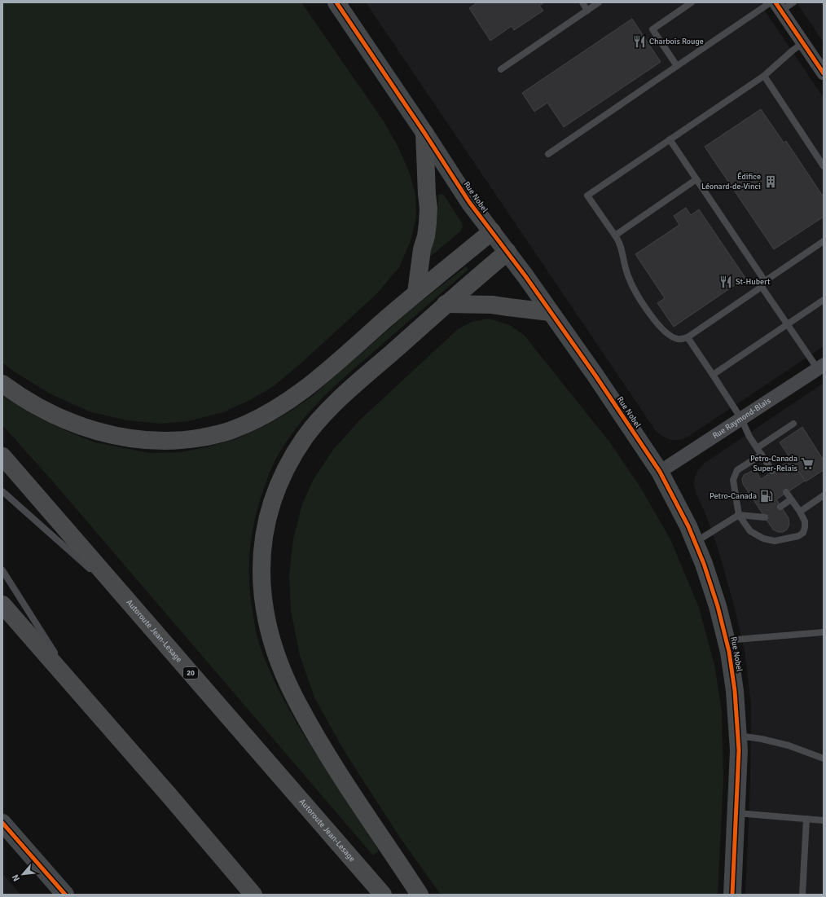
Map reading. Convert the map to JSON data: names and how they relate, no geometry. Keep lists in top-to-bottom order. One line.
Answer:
{"streets":{"highway":["Autoroute Jean-Lesage","20"],"street":["Rue Nobel","Rue Raymond-Blais"]},"crossings":[["Rue Nobel","Rue Raymond-Blais"]],"places":{"restaurant":["Charbois Rouge","St-Hubert"],"building":["Édifice Léonard-de-Vinci"],"supermarket":["Petro-Canada Super-Relais"],"fuel station":["Petro-Canada"]},"north":"bottom left"}
